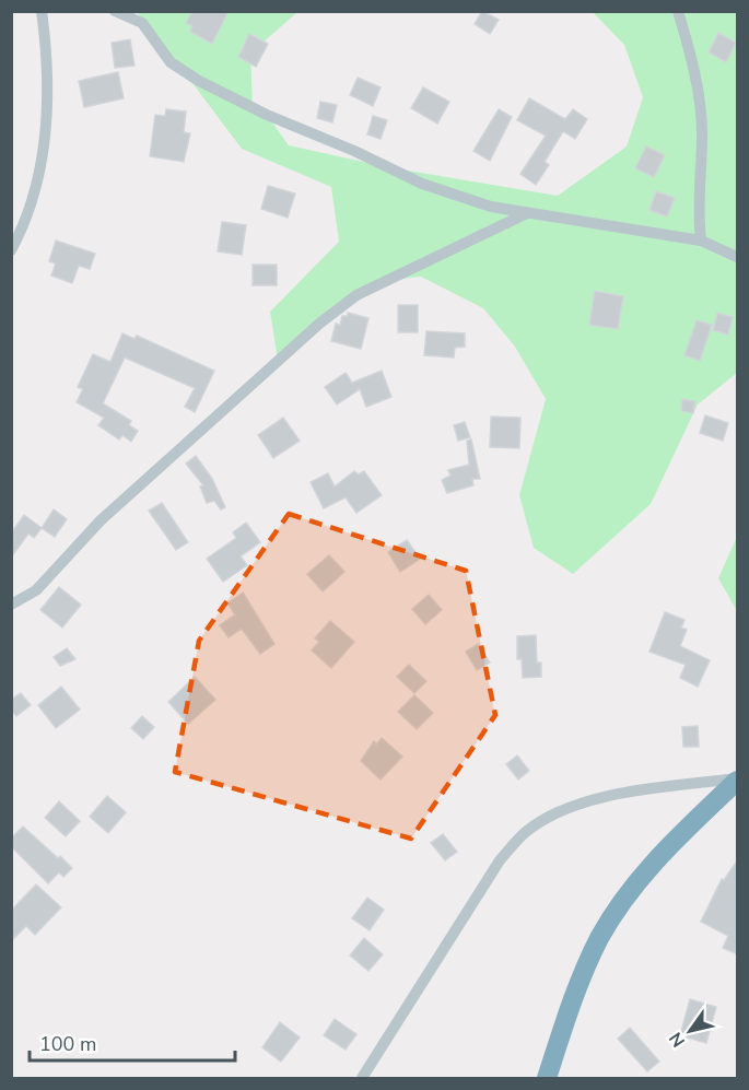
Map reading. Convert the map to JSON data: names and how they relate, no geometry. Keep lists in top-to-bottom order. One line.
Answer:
{"scale_bar":"100 m","north":"bottom left"}
